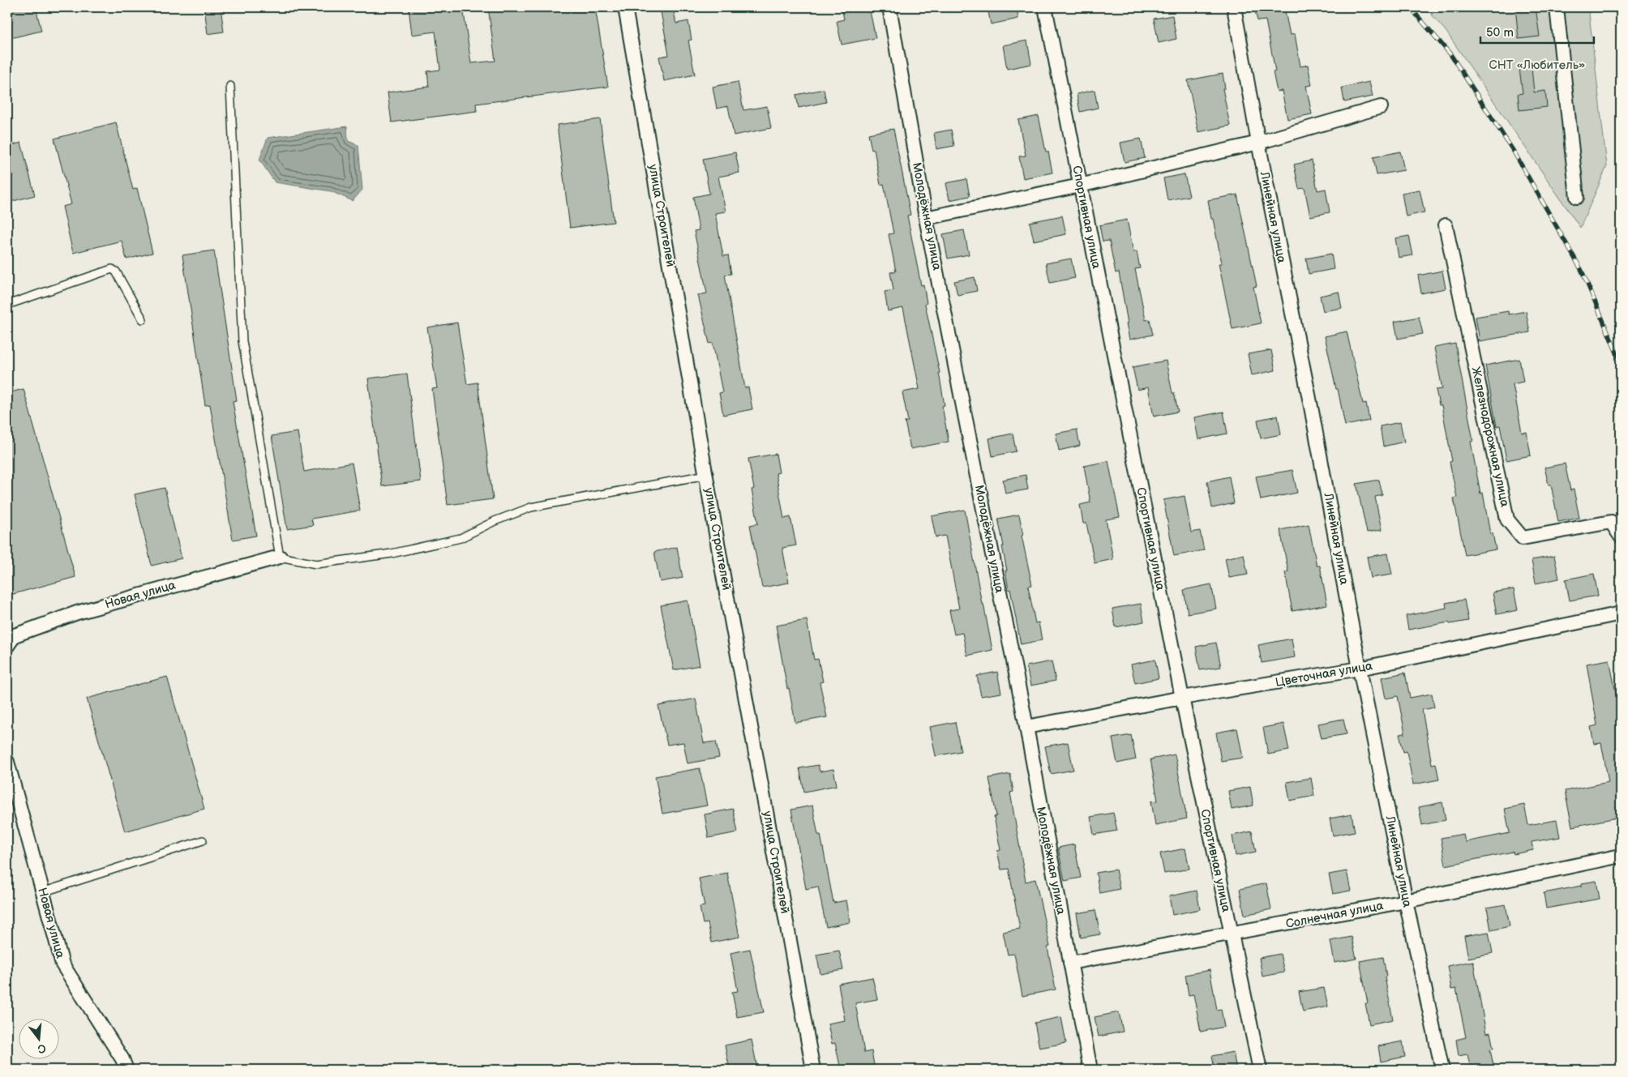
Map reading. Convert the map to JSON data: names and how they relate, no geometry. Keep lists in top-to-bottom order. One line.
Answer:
{"streets":{"street":["улица Строителей","Молодёжная улица","Спортивная улица","Линейная улица","Железнодорожная улица","Новая улица","Цветочная улица","Солнечная улица"]},"crossings":[["Молодёжная улица","Цветочная улица"],["Молодёжная улица","Солнечная улица"],["Спортивная улица","Цветочная улица"],["Спортивная улица","Солнечная улица"],["Линейная улица","Цветочная улица"],["Линейная улица","Солнечная улица"]],"parks":["СНТ «Любитель»"],"scale_bar":"50 m","north":"bottom"}
